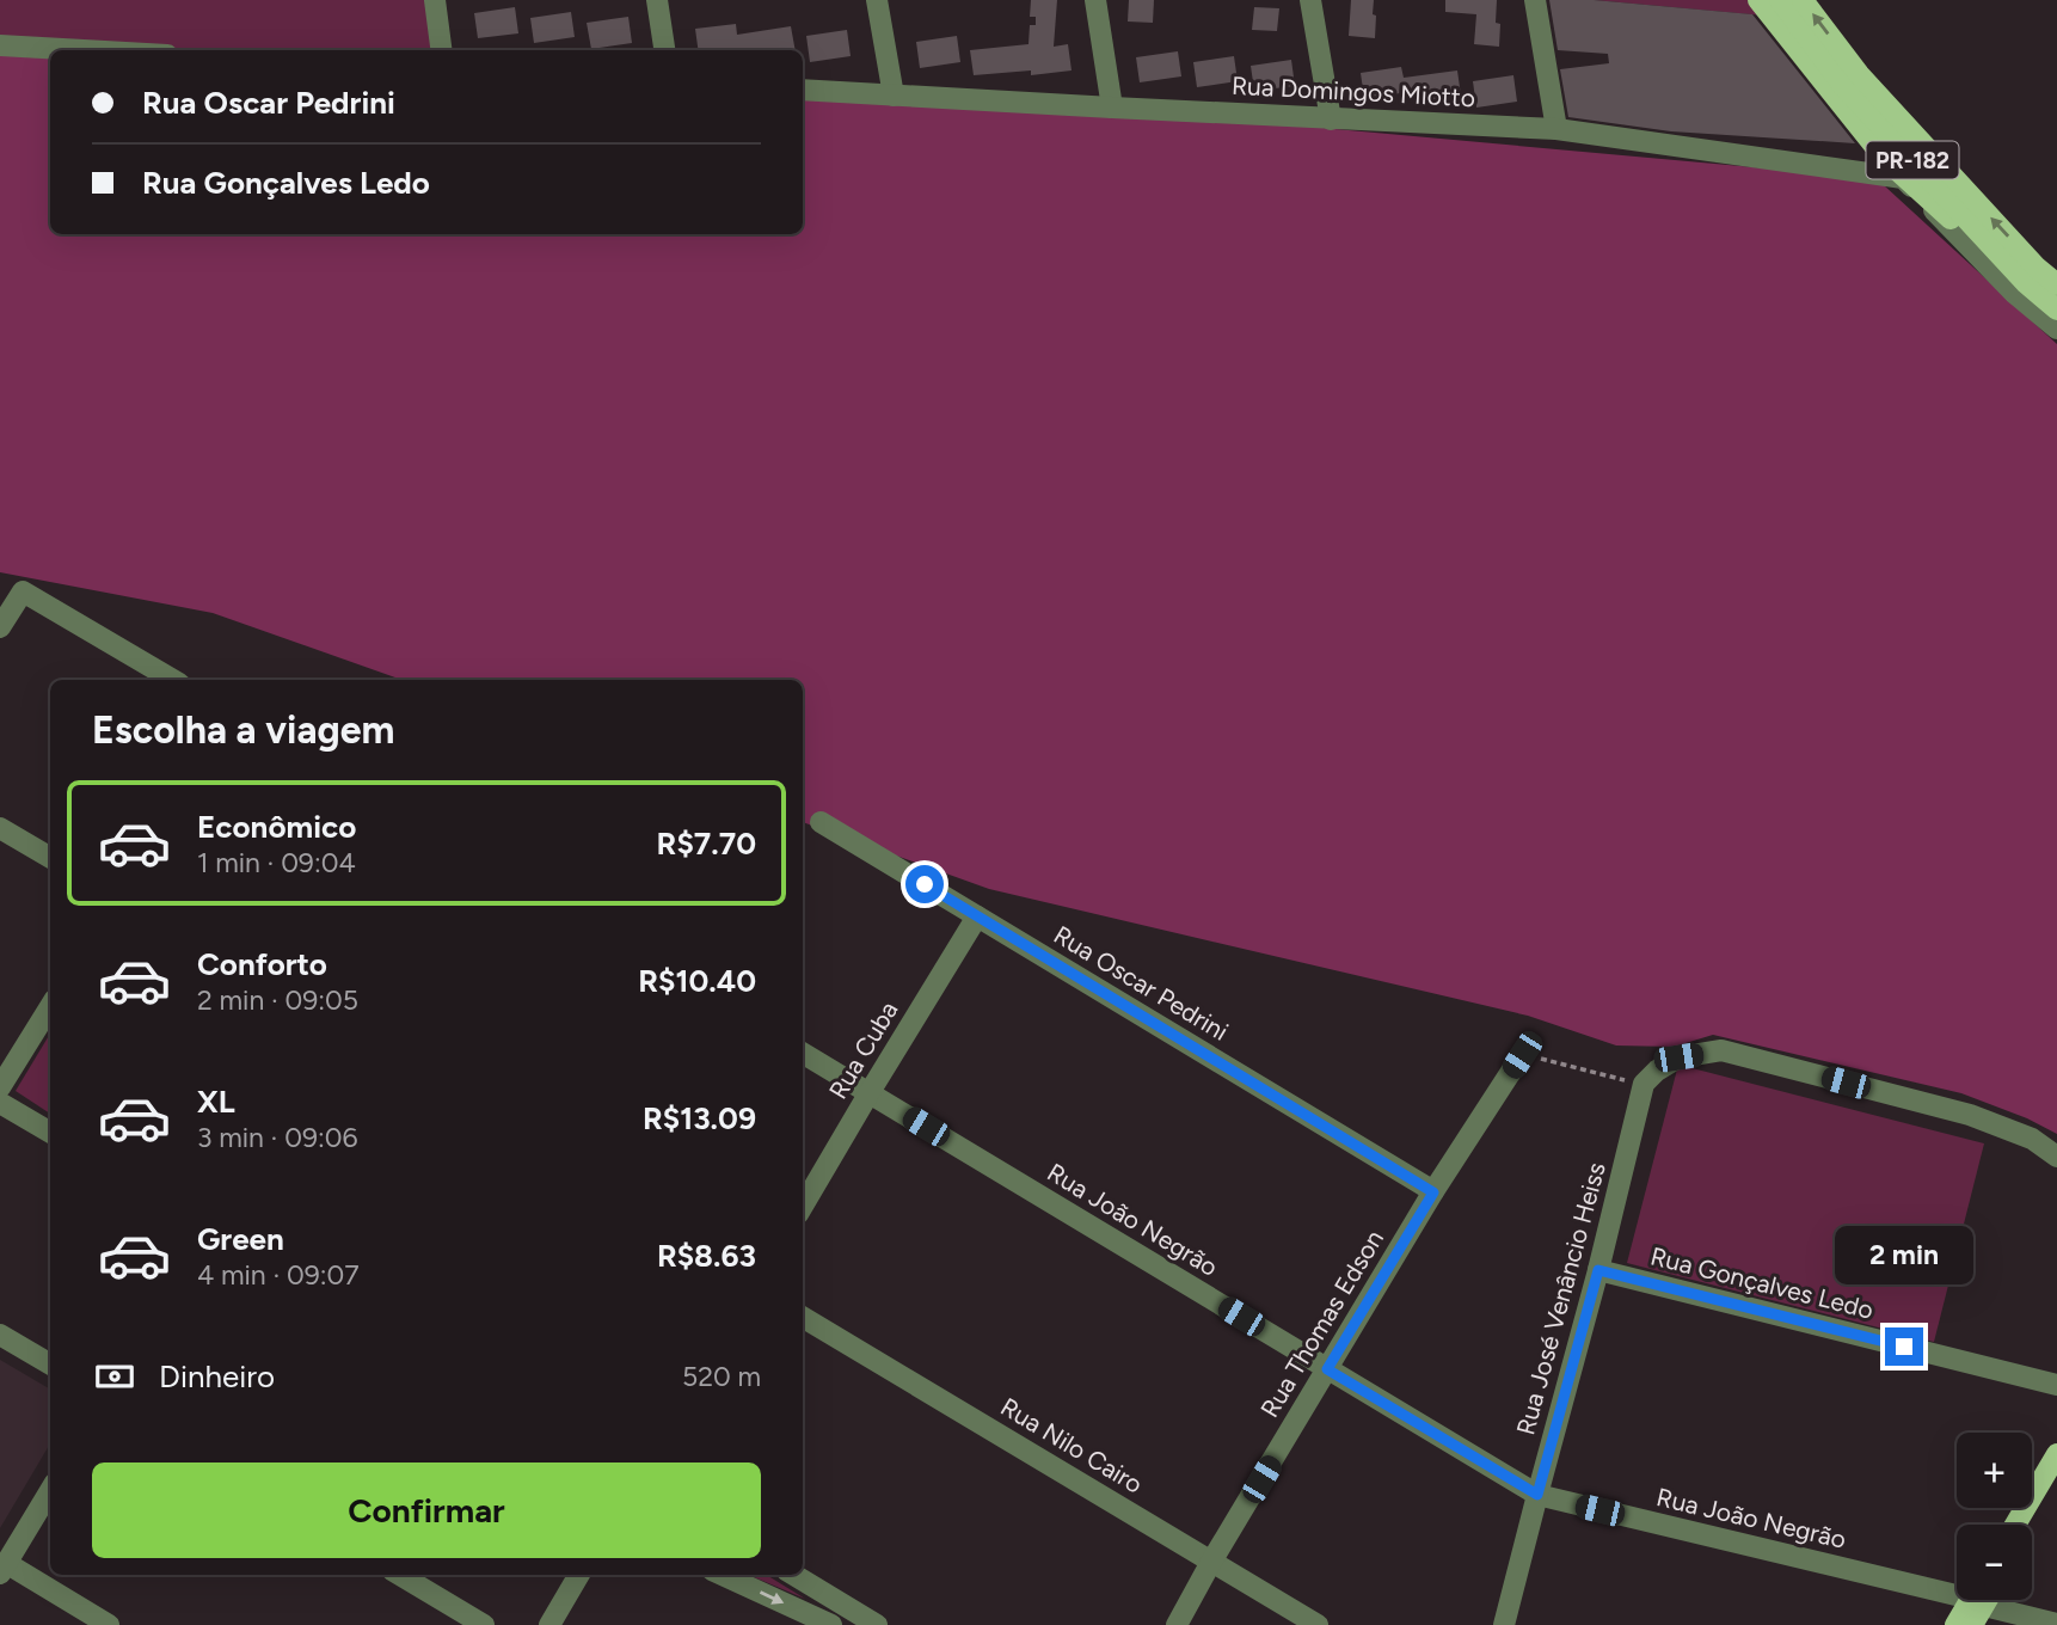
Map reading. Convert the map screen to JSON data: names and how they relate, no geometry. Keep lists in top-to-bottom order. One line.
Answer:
{"streets":{"main road":["PR-182"],"street":["Rua Domingos Miotto","Rua Oscar Pedrini","Rua Cuba","Rua João Negrão","Rua Gonçalves Ledo","Rua José Venâncio Heiss","Rua Thomas Edson","Rua Nilo Cairo"]},"crossings":[["Rua Oscar Pedrini","Rua Cuba"],["Rua Oscar Pedrini","Rua Thomas Edson"],["Rua Cuba","Rua João Negrão"],["Rua João Negrão","Rua José Venâncio Heiss"],["Rua João Negrão","Rua Thomas Edson"],["Rua Gonçalves Ledo","Rua José Venâncio Heiss"],["Rua Thomas Edson","Rua Nilo Cairo"]],"page":{"banner":["Rua Oscar Pedrini","Rua Gonçalves Ledo"],"heading":"Escolha a viagem","list":[{"name":"Econômico","note":"1 min · 09:04","value":"R$7.70"},{"name":"Conforto","note":"2 min · 09:05","value":"R$10.40"},{"name":"XL","note":"3 min · 09:06","value":"R$13.09"},{"name":"Green","note":"4 min · 09:07","value":"R$8.63"}],"bubble":"2 min","pay":["Dinheiro","520 m"],"map_buttons":["+","−"],"buttons":"Confirmar"}}
